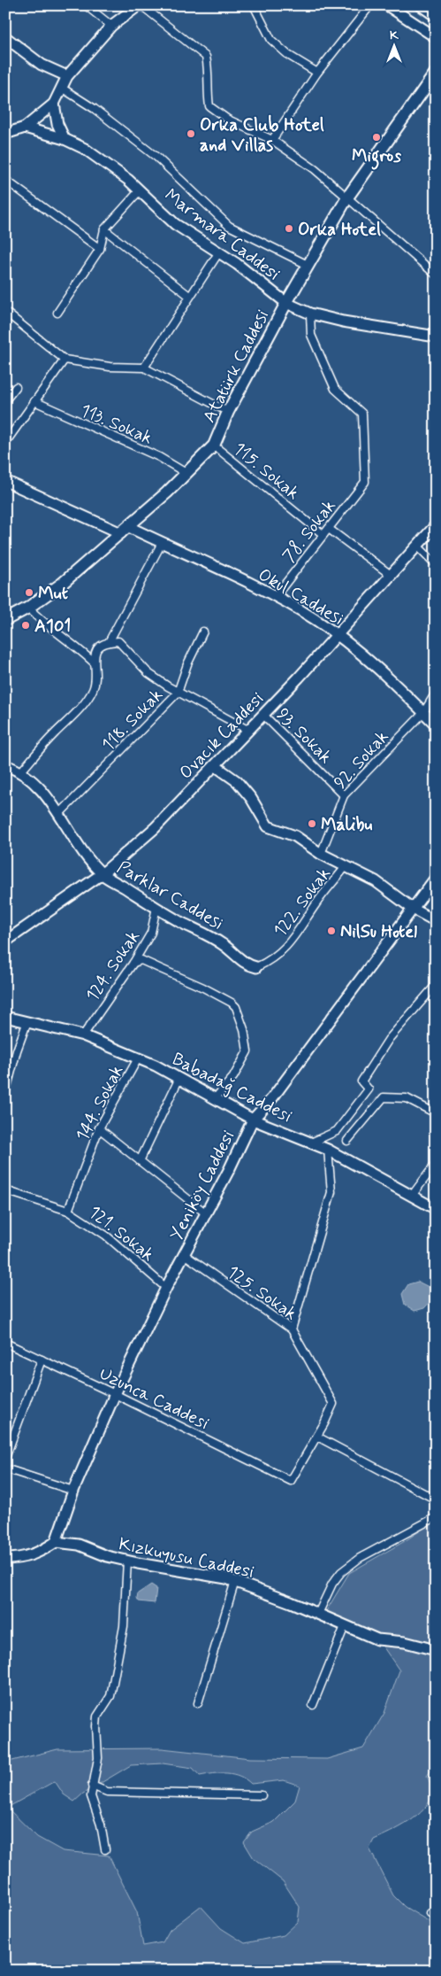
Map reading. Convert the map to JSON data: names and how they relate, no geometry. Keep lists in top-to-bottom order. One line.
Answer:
{"streets":{"main road":["Atatürk Caddesi"],"street":["Marmara Caddesi","113. Sokak","115. Sokak","78. Sokak","Okul Caddesi","118. Sokak","Ovacık Caddesi","93. Sokak","92. Sokak","Parklar Caddesi","122. Sokak","124. Sokak","Babadağ Caddesi","144. Sokak","Yeniköy Caddesi","121. Sokak","125. Sokak","Uzunca Caddesi","Kızkuyusu Caddesi"]},"crossings":[["Marmara Caddesi","Atatürk Caddesi"],["Marmara Caddesi","78. Sokak"],["Atatürk Caddesi","113. Sokak"],["Atatürk Caddesi","115. Sokak"],["Atatürk Caddesi","Okul Caddesi"],["115. Sokak","78. Sokak"],["78. Sokak","Okul Caddesi"],["Okul Caddesi","Ovacık Caddesi"],["Okul Caddesi","92. Sokak"],["118. Sokak","Parklar Caddesi"],["Ovacık Caddesi","93. Sokak"],["Ovacık Caddesi","Parklar Caddesi"],["93. Sokak","92. Sokak"],["Parklar Caddesi","122. Sokak"],["Parklar Caddesi","124. Sokak"],["124. Sokak","Babadağ Caddesi"],["Babadağ Caddesi","144. Sokak"],["Babadağ Caddesi","Yeniköy Caddesi"],["144. Sokak","121. Sokak"],["Yeniköy Caddesi","121. Sokak"],["Yeniköy Caddesi","125. Sokak"],["Yeniköy Caddesi","Uzunca Caddesi"],["Yeniköy Caddesi","Kızkuyusu Caddesi"],["125. Sokak","Uzunca Caddesi"]],"places":["Orka Club Hotel and Villas","Migros","Orka Hotel","Mut","A101","Malibu","NilSu Hotel"],"north":"top"}
